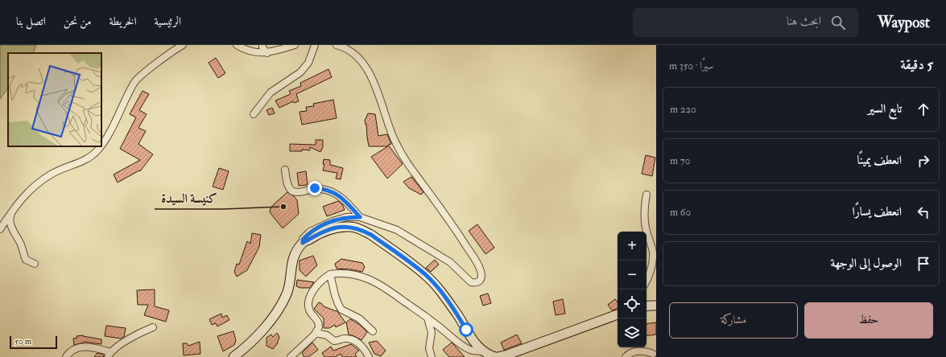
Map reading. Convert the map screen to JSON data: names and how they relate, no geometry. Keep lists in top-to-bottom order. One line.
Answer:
{"places":["كنيسة السيدة"],"scale_bar":"50 m","page":{"header":"Waypost","search":"ابحث هنا","nav":["الرئيسية","الخريطة","من نحن","اتصل بنا"],"heading":["5 دقيقة","سيرًا · 350 m"],"list":[["تابع السير","220 m"],["انعطف يمينًا","70 m"],["انعطف يسارًا","60 m"],"الوصول إلى الوجهة"],"map_buttons":["+","−"],"buttons":["حفظ","مشاركة"],"scale":"50 m"}}
